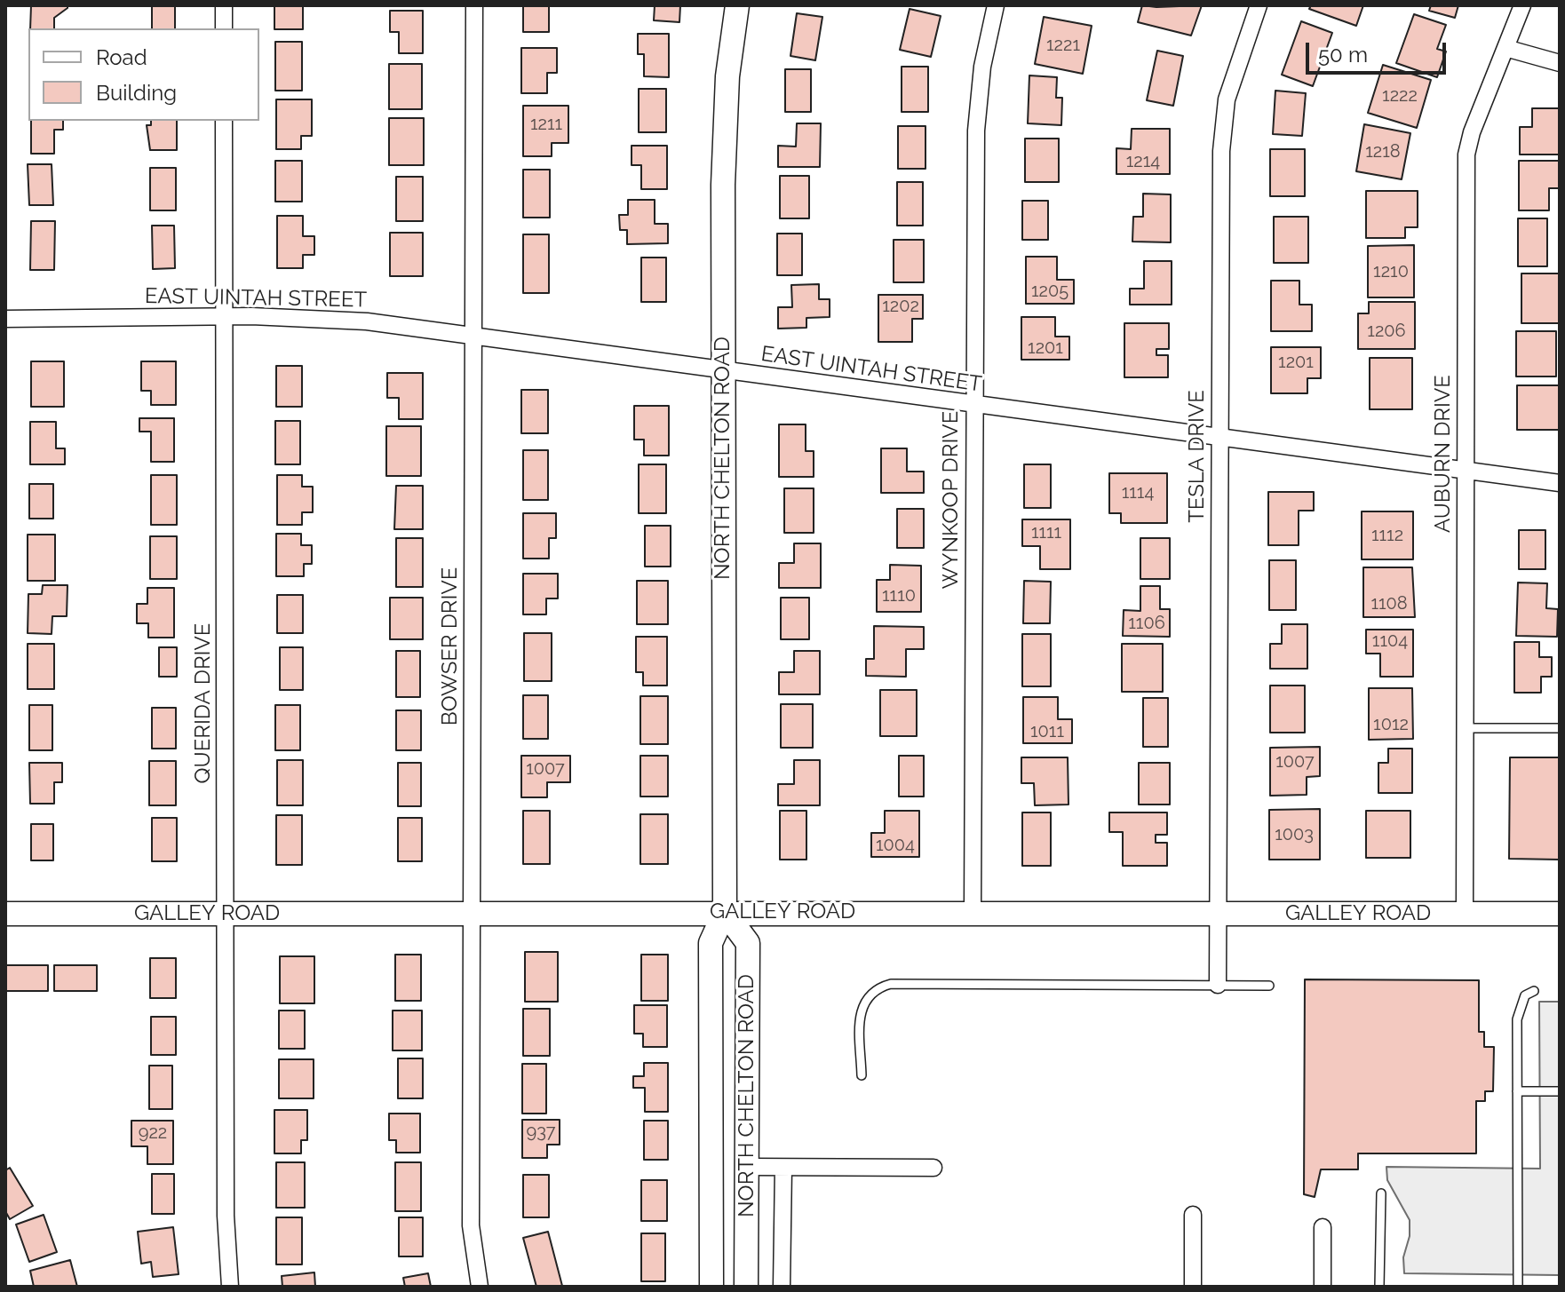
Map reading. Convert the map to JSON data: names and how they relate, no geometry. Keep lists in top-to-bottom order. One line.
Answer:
{"streets":{"main road":["NORTH CHELTON ROAD","GALLEY ROAD"],"street":["EAST UINTAH STREET","AUBURN DRIVE","TESLA DRIVE","WYNKOOP DRIVE","BOWSER DRIVE","QUERIDA DRIVE"]},"crossings":[["EAST UINTAH STREET","AUBURN DRIVE"],["EAST UINTAH STREET","TESLA DRIVE"],["EAST UINTAH STREET","NORTH CHELTON ROAD"],["EAST UINTAH STREET","WYNKOOP DRIVE"],["EAST UINTAH STREET","BOWSER DRIVE"],["EAST UINTAH STREET","QUERIDA DRIVE"],["AUBURN DRIVE","GALLEY ROAD"],["TESLA DRIVE","GALLEY ROAD"],["NORTH CHELTON ROAD","GALLEY ROAD"],["WYNKOOP DRIVE","GALLEY ROAD"],["BOWSER DRIVE","GALLEY ROAD"],["QUERIDA DRIVE","GALLEY ROAD"]],"house_numbers":["1221","1222","1211","1218","1214","1210","1205","1202","1206","1201","1201","1114","1111","1112","1110","1108","1106","1104","1012","1011","1007","1007","1003","1004","937","922"],"legend":["Road","Building"],"scale_bar":"50 m"}
